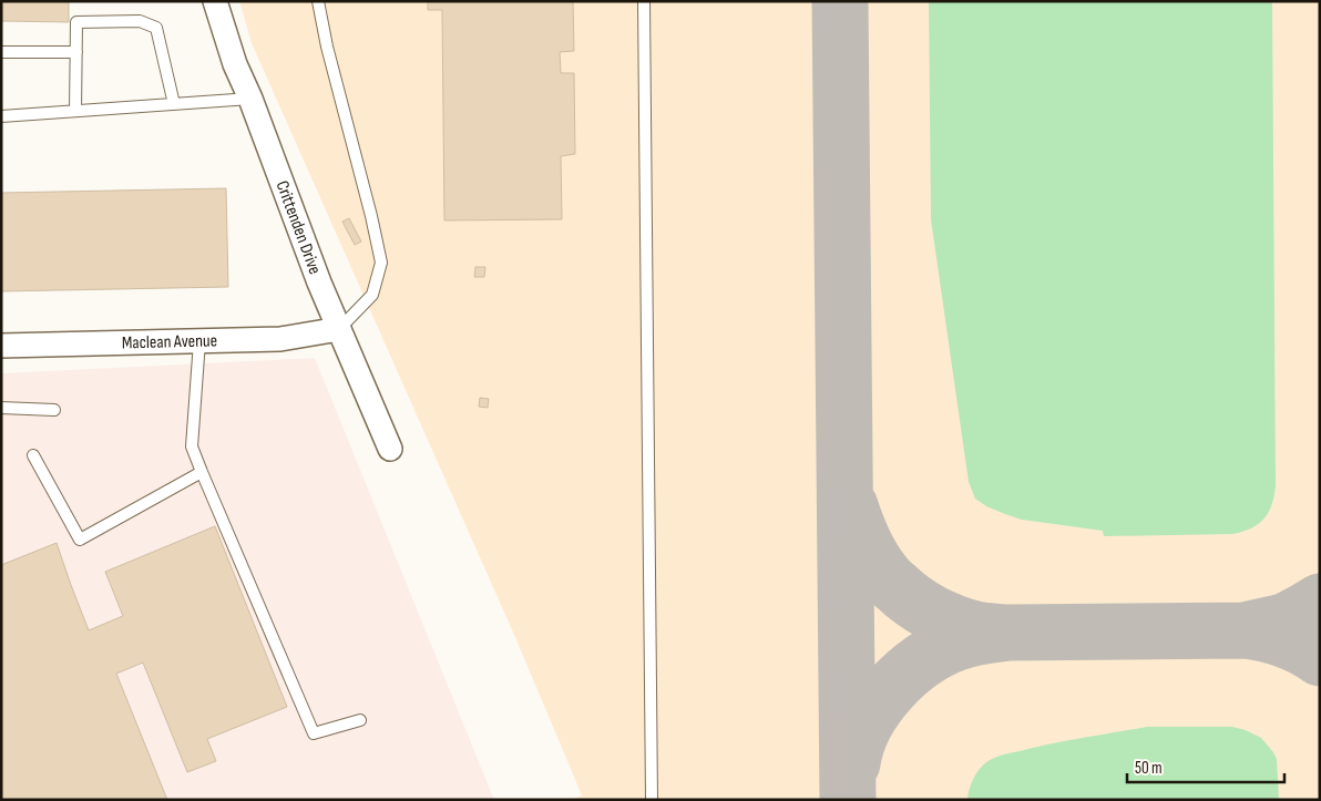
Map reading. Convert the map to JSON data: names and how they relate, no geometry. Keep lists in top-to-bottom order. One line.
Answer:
{"streets":{"street":["Crittenden Drive","Maclean Avenue"]},"crossings":[["Crittenden Drive","Maclean Avenue"]],"scale_bar":"50 m"}
